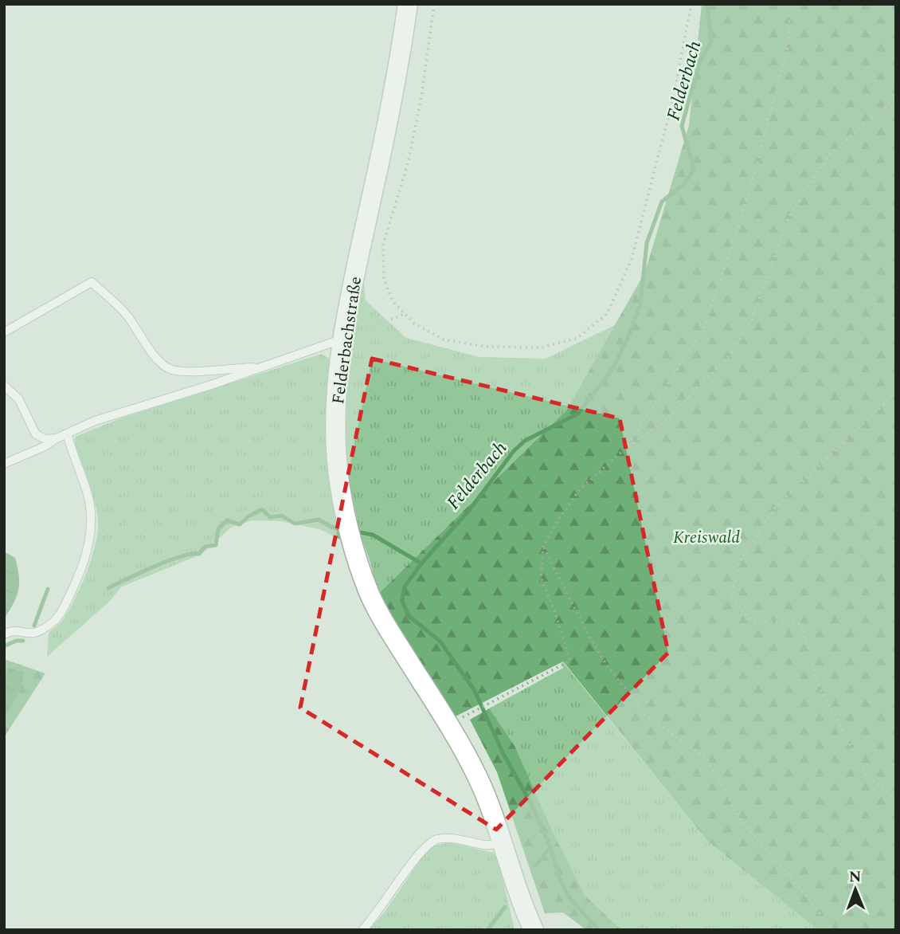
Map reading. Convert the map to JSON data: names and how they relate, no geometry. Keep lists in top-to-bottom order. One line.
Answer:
{"streets":{"street":["Felderbachstraße"]},"water":["Felderbach"],"parks":["Kreiswald"],"north":"top"}
